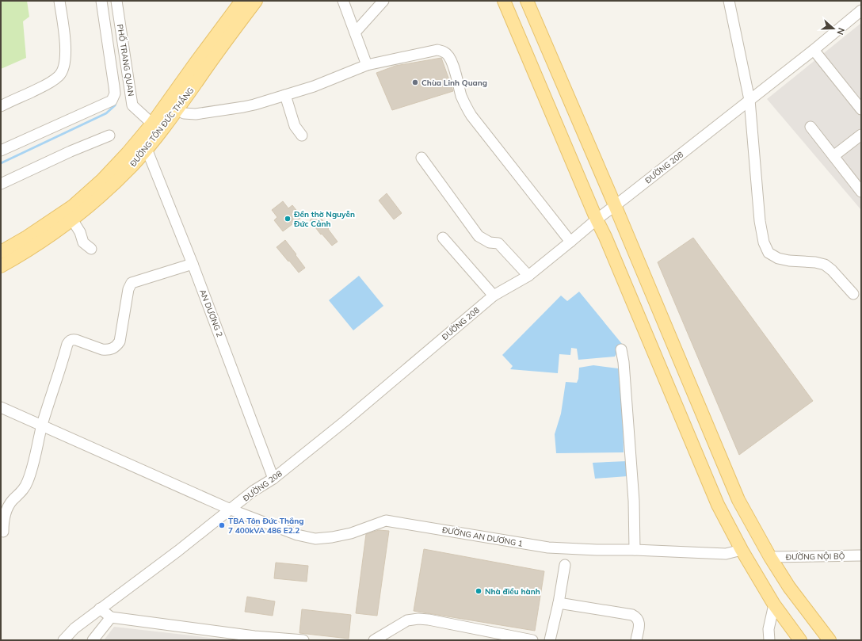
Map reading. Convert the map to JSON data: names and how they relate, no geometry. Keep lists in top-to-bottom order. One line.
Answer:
{"streets":{"main road":["ĐƯỜNG TÔN ĐỨC THẮNG"],"street":["PHỐ TRANG QUAN","ĐƯỜNG 208","AN DƯƠNG 2","ĐƯỜNG AN DƯƠNG 1","ĐƯỜNG NỘI BỘ"]},"crossings":[["PHỐ TRANG QUAN","ĐƯỜNG TÔN ĐỨC THẮNG"],["ĐƯỜNG TÔN ĐỨC THẮNG","AN DƯƠNG 2"],["ĐƯỜNG 208","AN DƯƠNG 2"],["ĐƯỜNG 208","ĐƯỜNG AN DƯƠNG 1"]],"places":["Chùa Linh Quang","Đền thờ Nguyễn Đức Cảnh","TBA Tôn Đức Thắng 7 400kVA 486 E2.2","Nhà điều hành"],"north":"right"}
